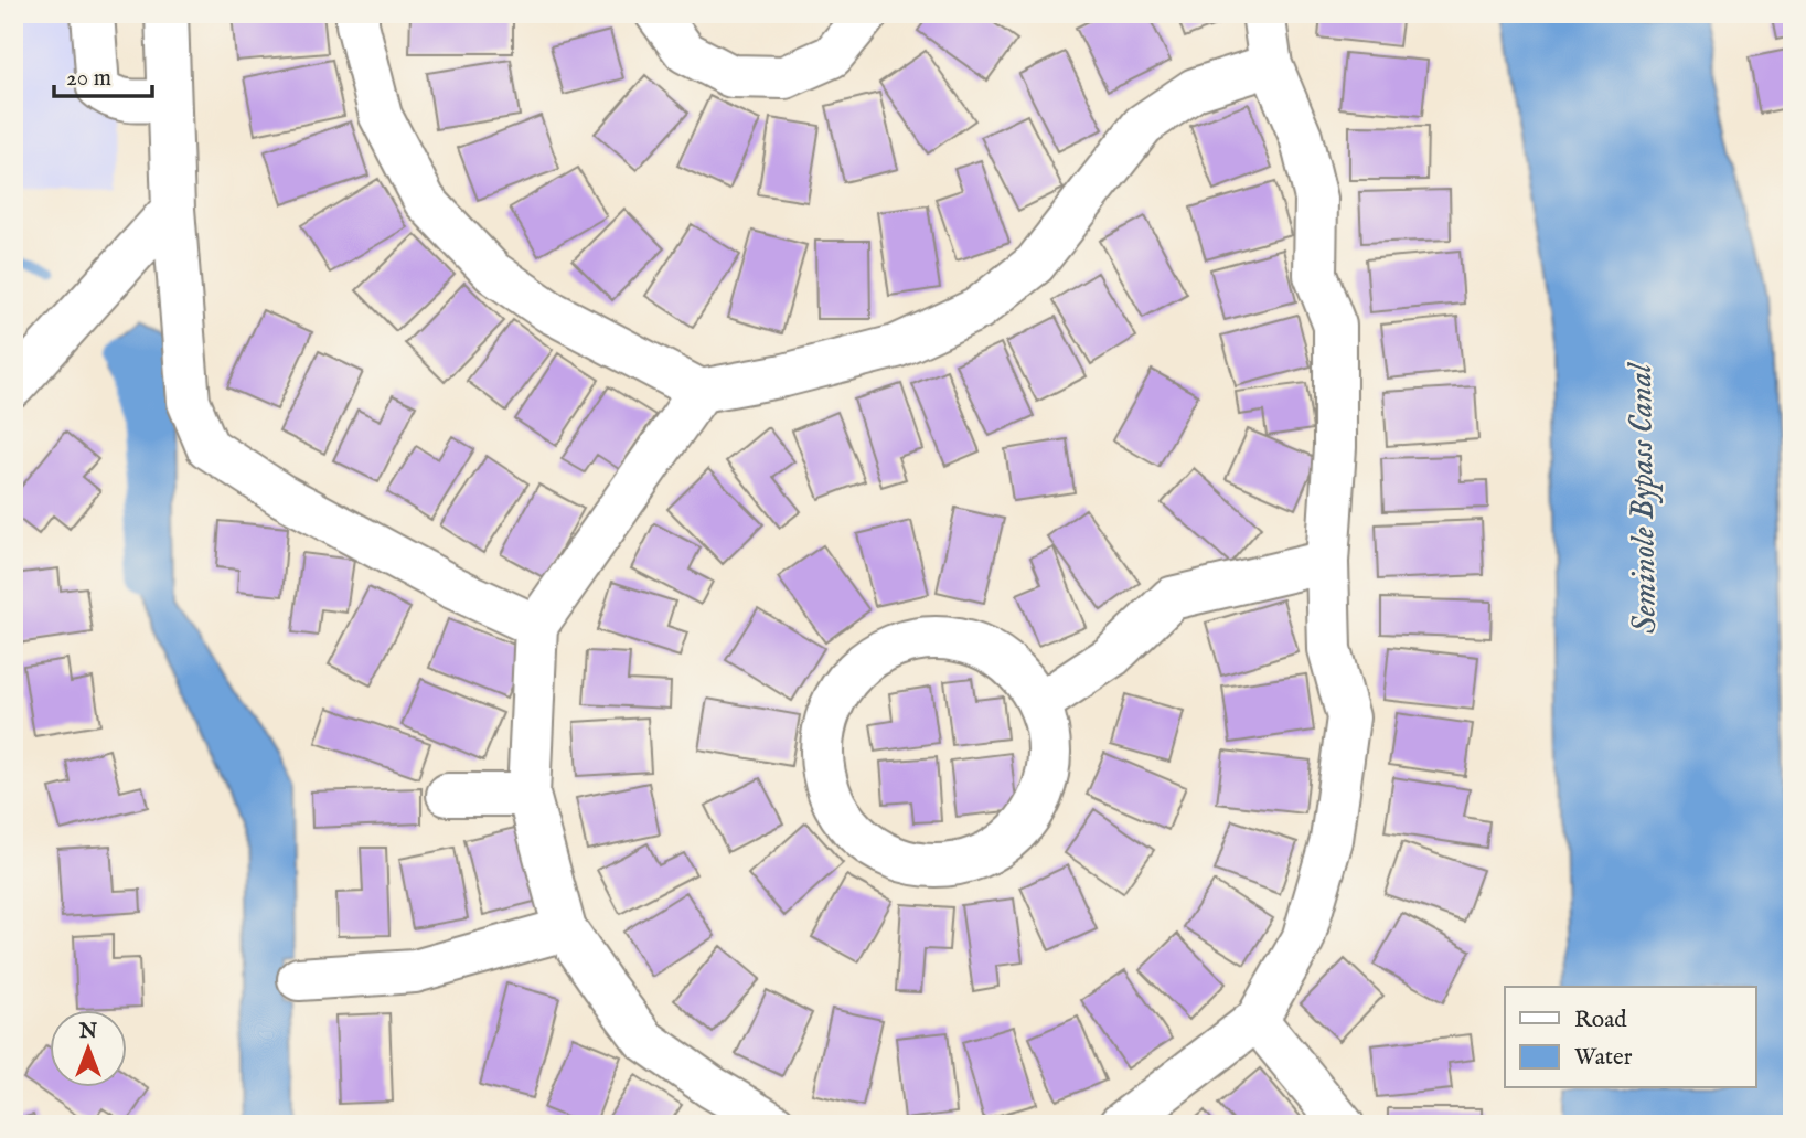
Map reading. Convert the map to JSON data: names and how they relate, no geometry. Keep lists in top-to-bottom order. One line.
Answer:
{"water":["Seminole Bypass Canal"],"legend":["Road","Water"],"scale_bar":"20 m","north":"top"}
